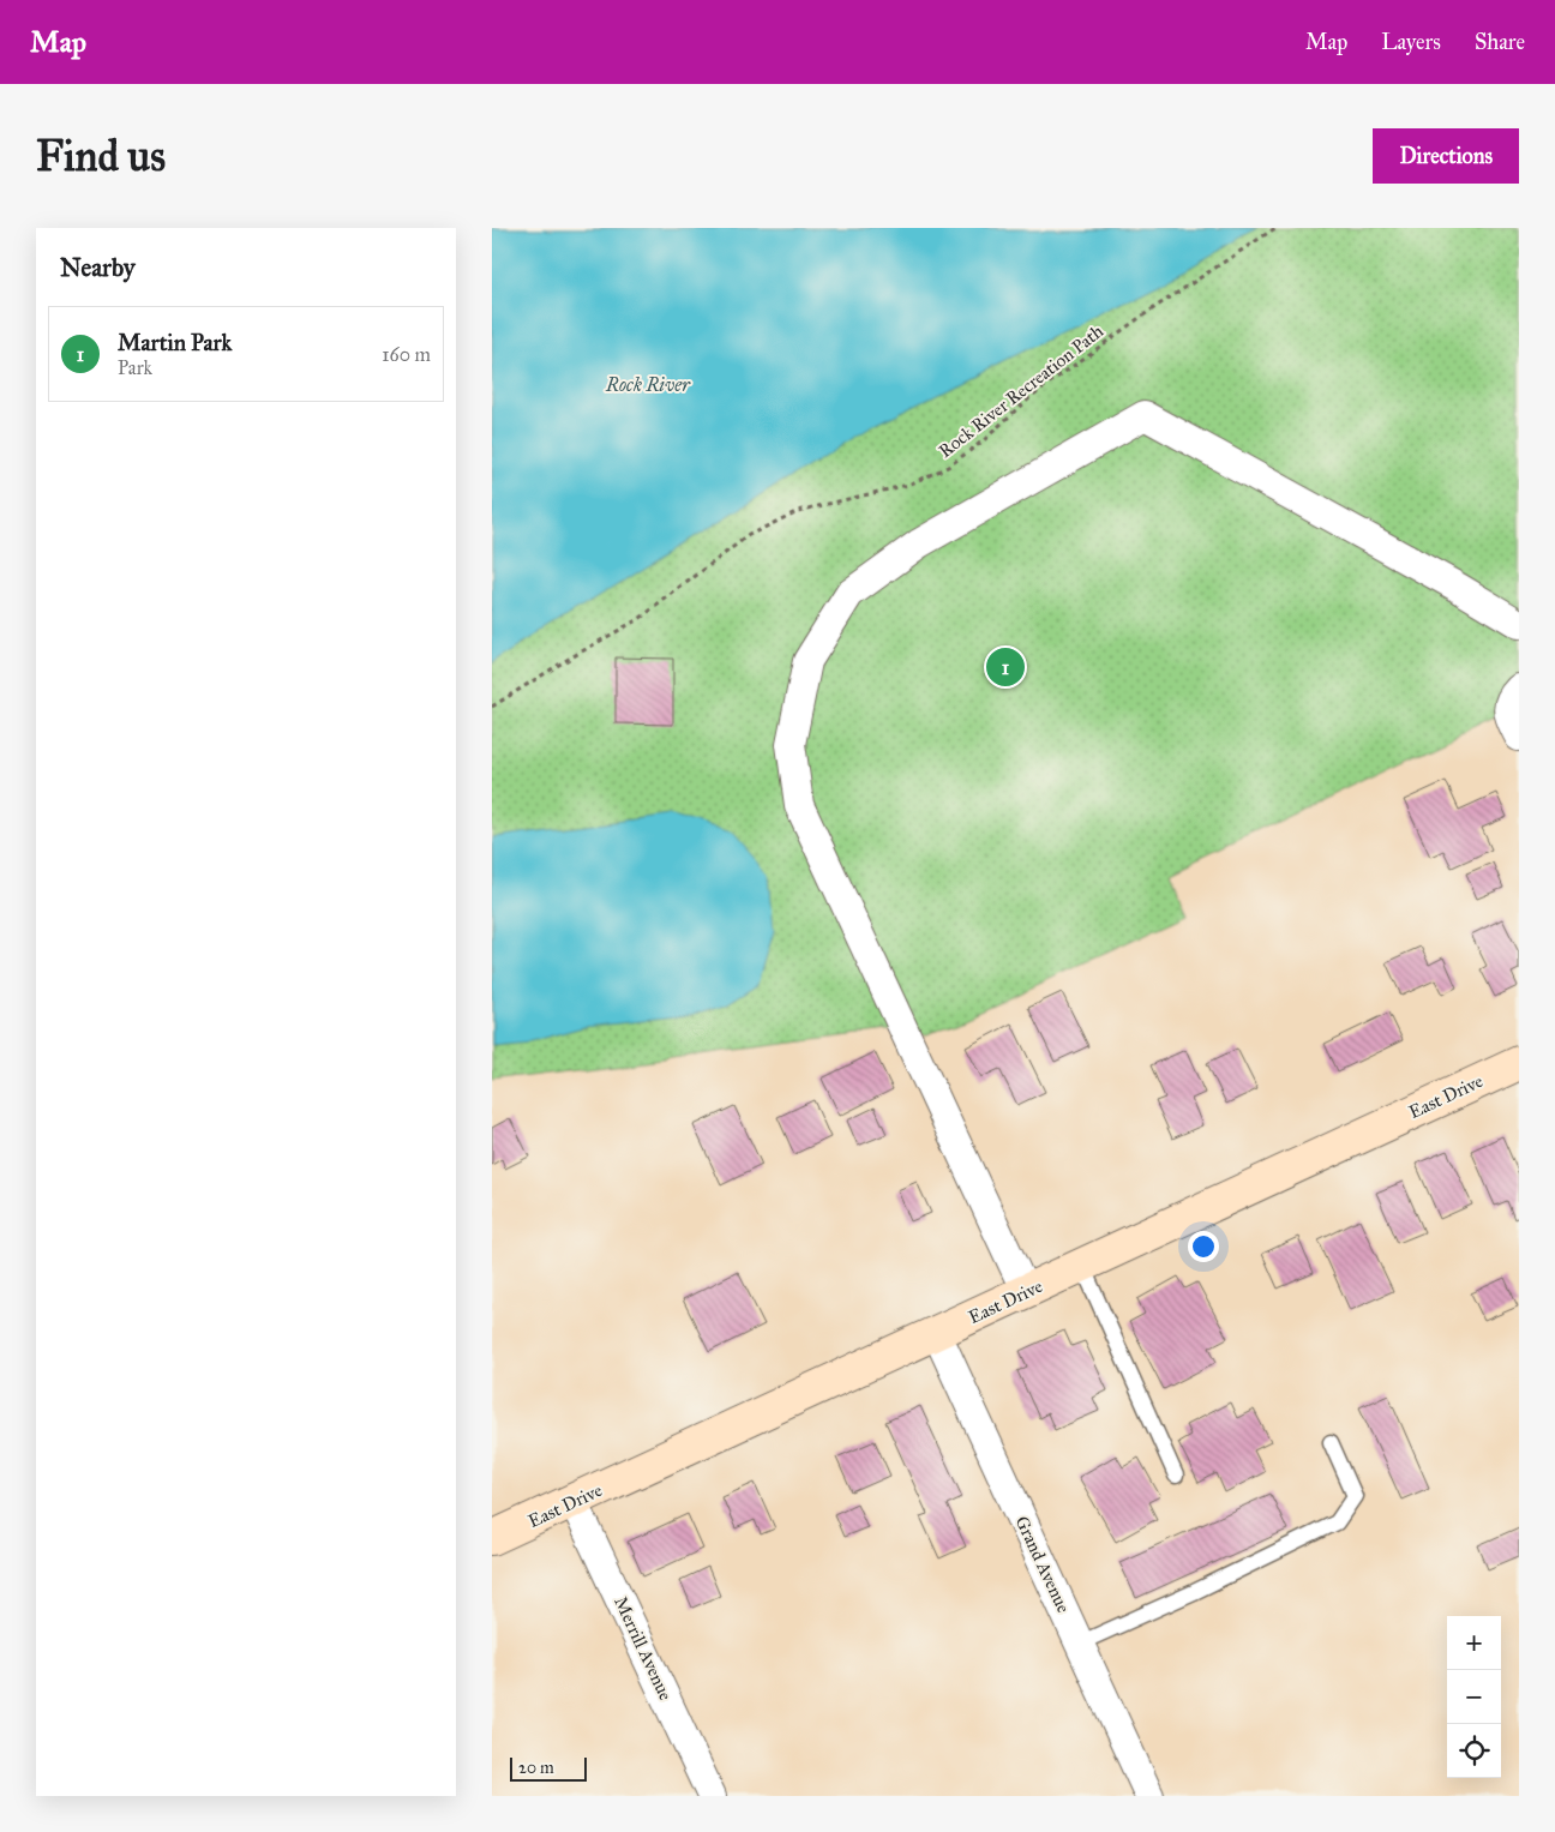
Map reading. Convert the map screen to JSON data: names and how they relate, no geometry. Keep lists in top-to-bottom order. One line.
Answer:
{"streets":{"street":["East Drive","Grand Avenue","Merrill Avenue"],"path":["Rock River Recreation Path"]},"crossings":[["East Drive","Grand Avenue"],["East Drive","Merrill Avenue"]],"water":["Rock River"],"scale_bar":"20 m","page":{"header":"Map","nav":["Map","Layers","Share"],"buttons":"Directions","title":"Find us","heading":"Nearby","list":[{"mark":"1","name":"Martin Park","note":"Park","value":"160 m"}],"pins":"1","map_buttons":["+","−"],"scale":"20 m"}}
